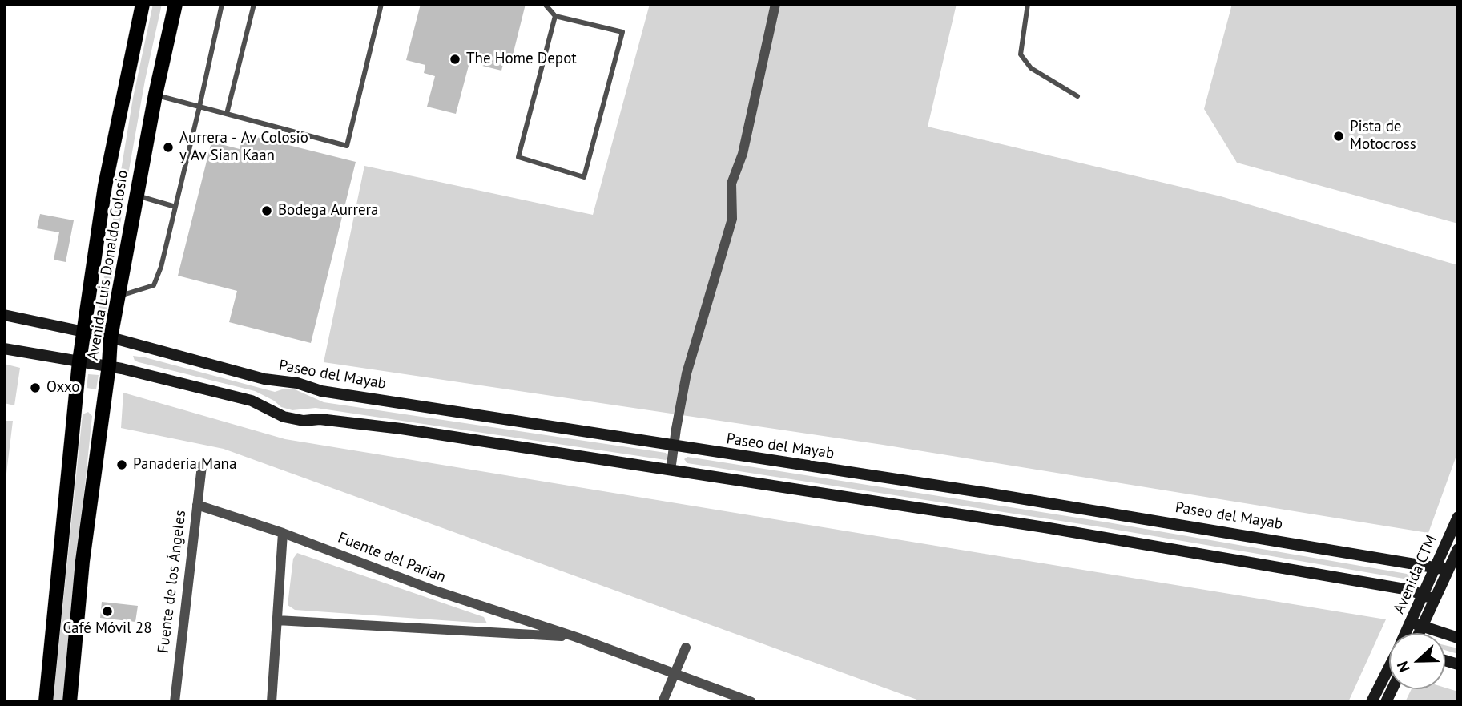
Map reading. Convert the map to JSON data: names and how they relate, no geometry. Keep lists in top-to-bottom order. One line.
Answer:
{"streets":{"main road":["Avenida Luis Donaldo Colosio","Paseo del Mayab","Avenida CTM"],"street":["Fuente del Parian","Fuente de los Ángeles"]},"crossings":[["Avenida Luis Donaldo Colosio","Paseo del Mayab"],["Paseo del Mayab","Avenida CTM"],["Fuente del Parian","Fuente de los Ángeles"]],"places":["The Home Depot","Pista de Motocross","Aurrera - Av Colosio y Av Sian Kaan","Bodega Aurrera","Oxxo","Panaderia Mana","Café Móvil 28"],"north":"left"}
